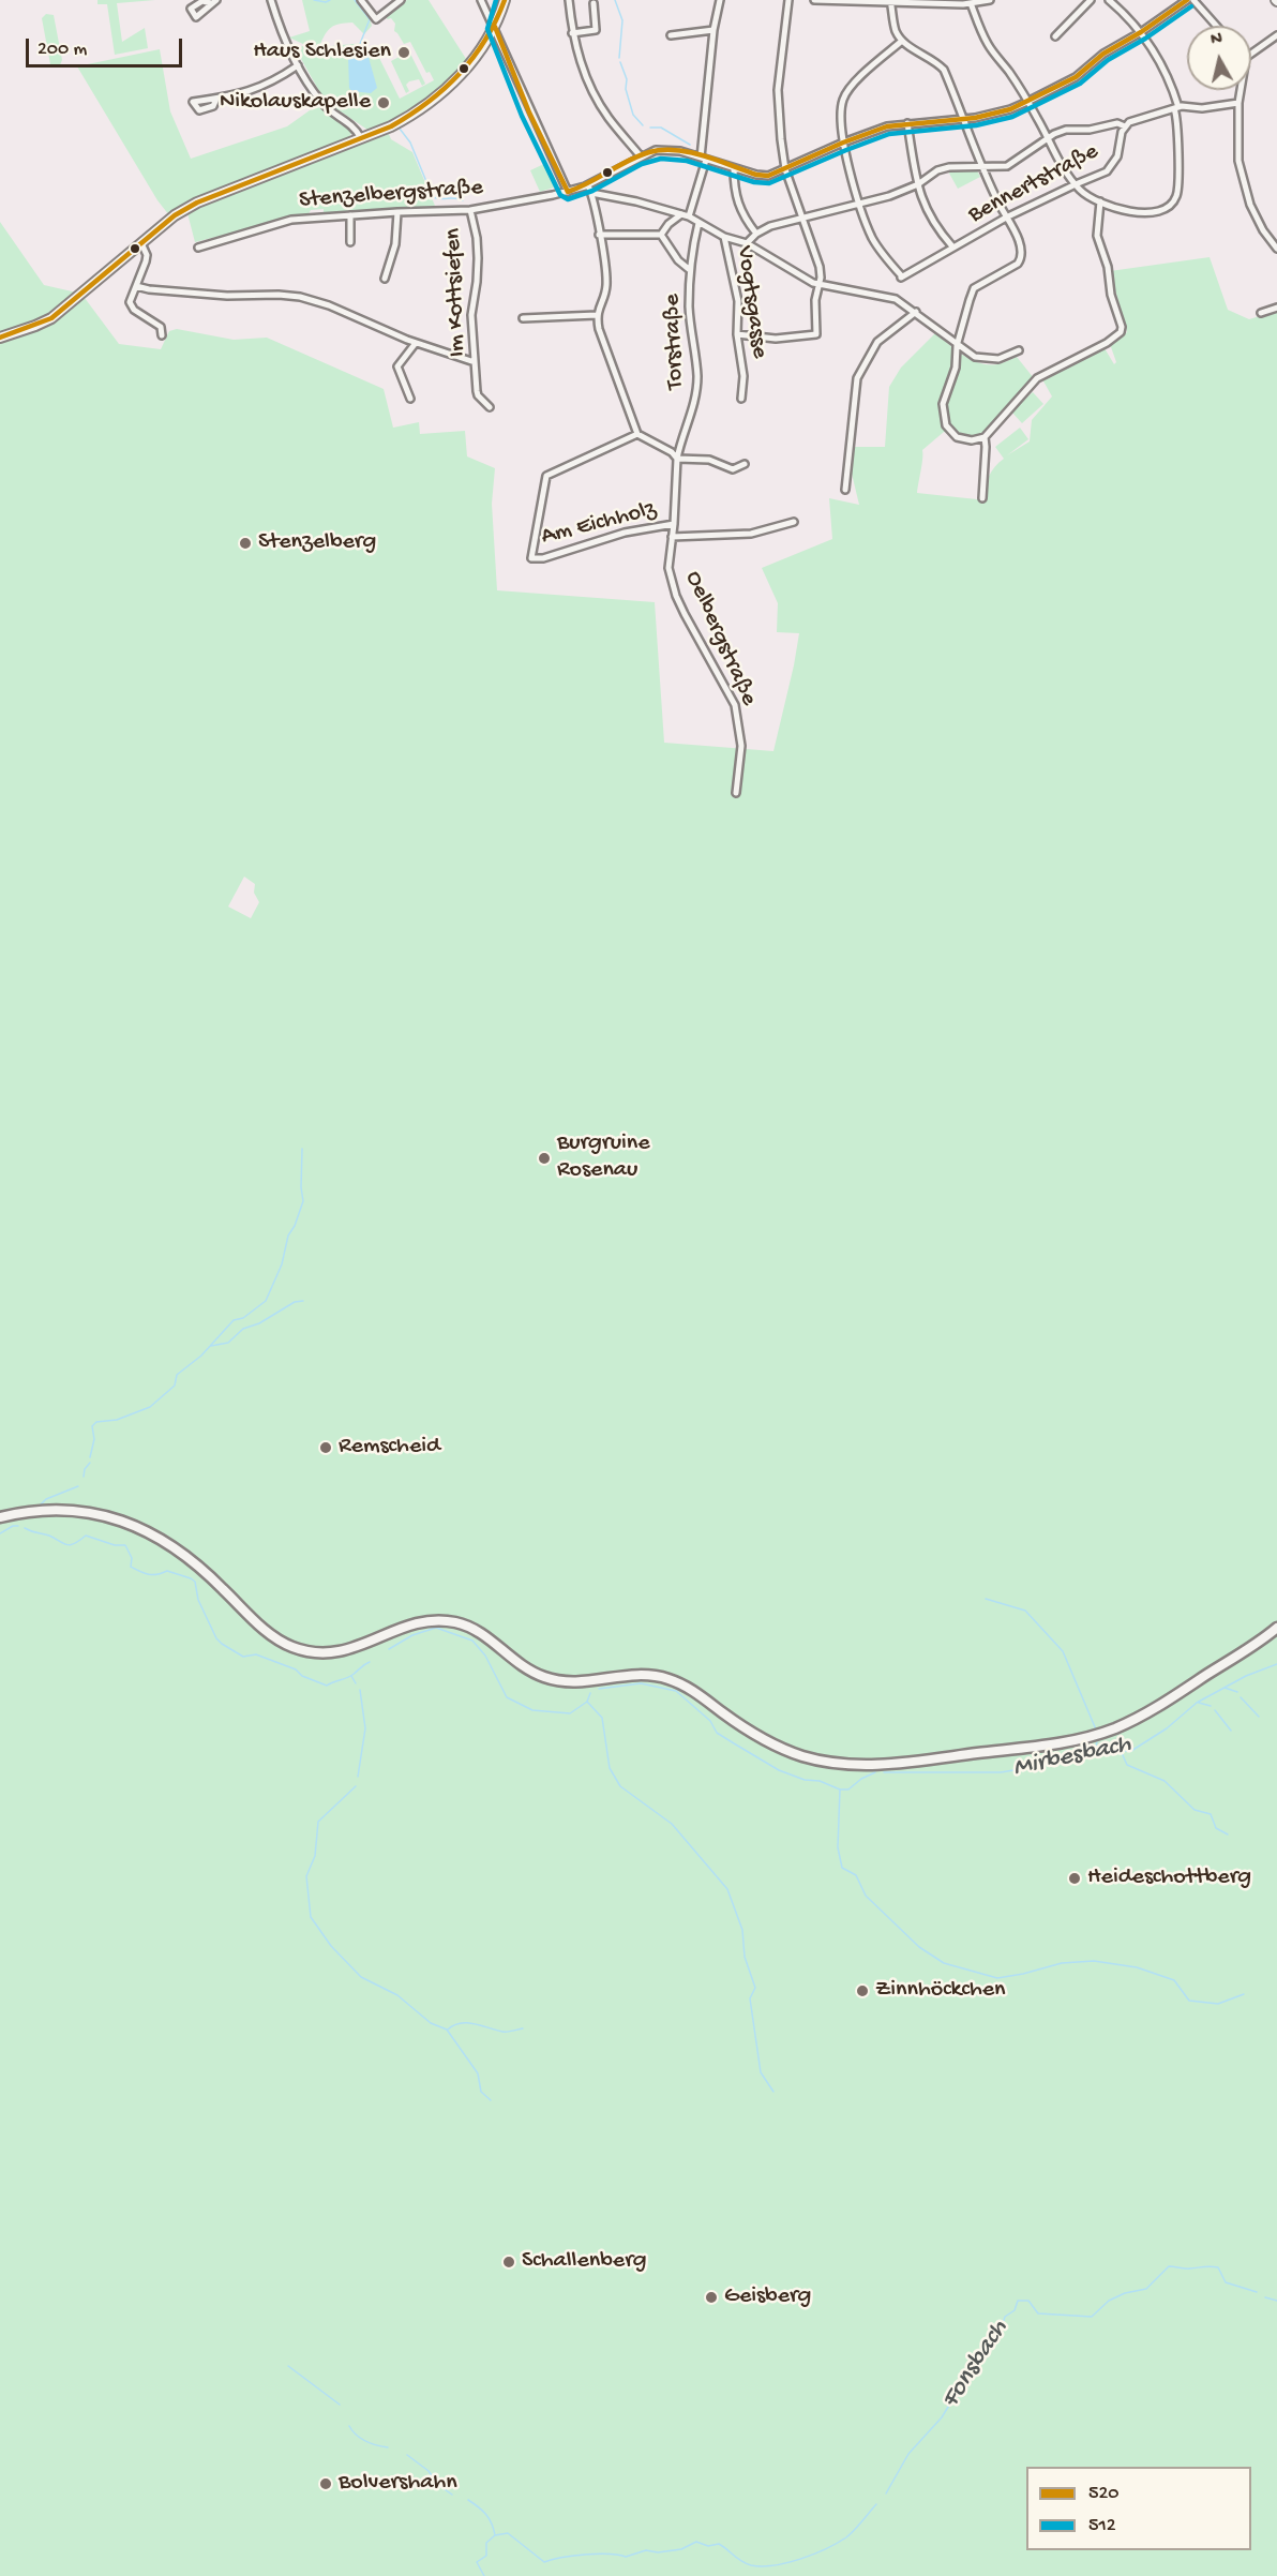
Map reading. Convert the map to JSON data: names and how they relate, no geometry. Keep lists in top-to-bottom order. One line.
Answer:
{"streets":{"street":["Bennertstraße","Stenzelbergstraße","Im Kottsiefen","Vogtsgasse","Torstraße","Am Eichholz","Oelbergstraße"]},"crossings":[["Stenzelbergstraße","Im Kottsiefen"],["Vogtsgasse","Torstraße"],["Torstraße","Oelbergstraße"],["Am Eichholz","Oelbergstraße"]],"water":["Mirbesbach","Fonsbach"],"places":["Haus Schlesien","Nikolauskapelle","Stenzelberg","Burgruine Rosenau","Remscheid","Heideschottberg","Zinnhöckchen","Schallenberg","Geisberg","Bolvershahn"],"lines":["transit line 520","transit line 512"],"legend":["520","512"],"scale_bar":"200 m","north":"top"}
